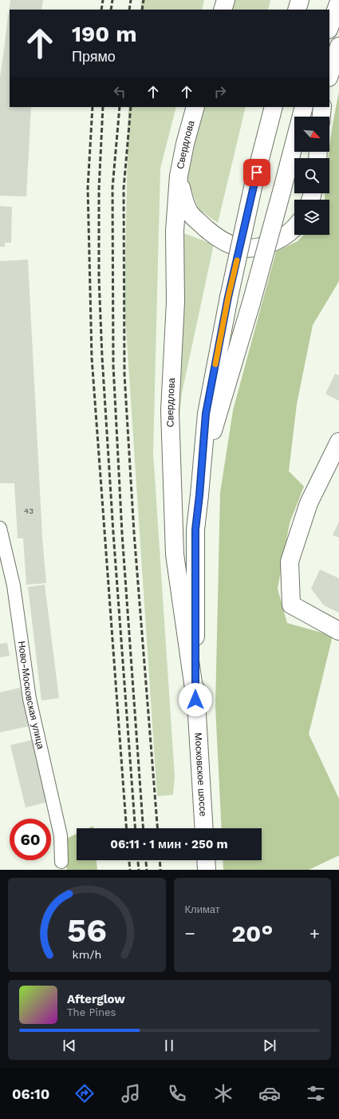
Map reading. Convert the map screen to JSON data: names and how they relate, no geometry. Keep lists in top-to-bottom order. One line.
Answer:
{"streets":{"main road":["Свердлова","Московское шоссе"],"street":["Ново-Московская улица"]},"crossings":[["Свердлова","Московское шоссе"]],"house_numbers":["43"],"north":"bottom right","page":{"turn":["190 m","Прямо"],"limit":"60","trip":"06:11 · 1 мин · 250 m","tile":"Климат","heat":["−","20°","+"],"song":["Afterglow","The Pines"],"tabs":"06:10","gauge":["56","km/h"]}}
